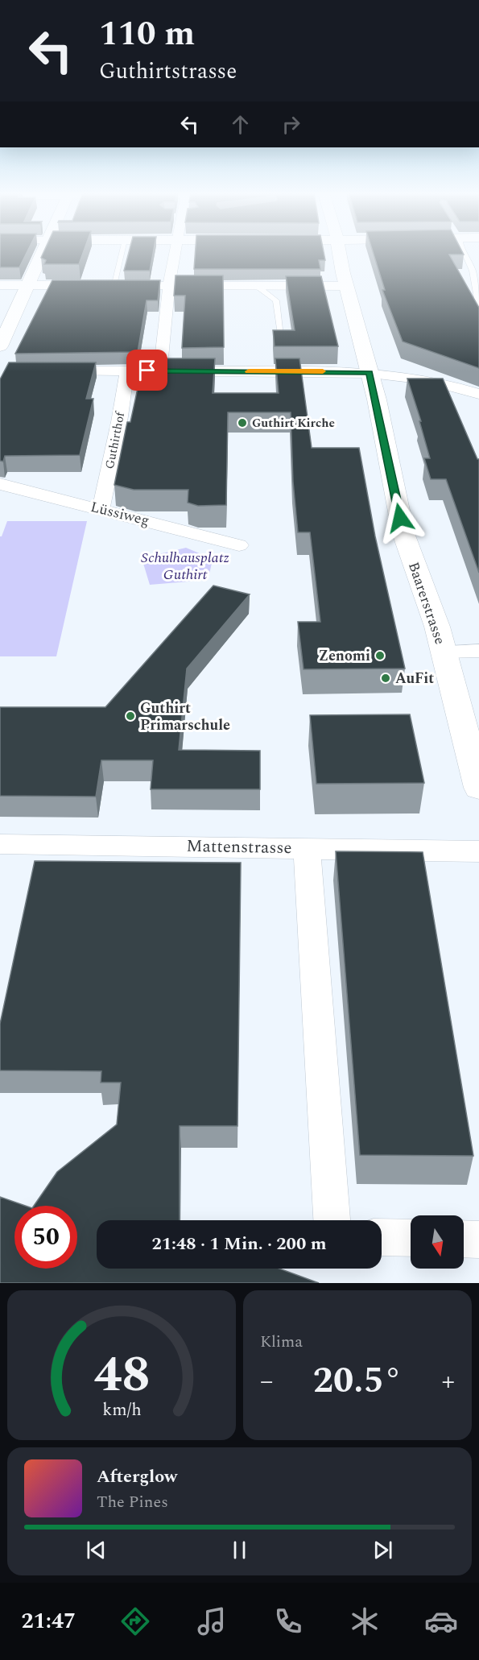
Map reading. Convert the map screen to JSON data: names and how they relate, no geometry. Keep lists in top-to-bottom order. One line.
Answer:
{"streets":{"street":["Guthirthof","Lüssiweg","Baarerstrasse","Mattenstrasse"]},"crossings":[["Guthirthof","Lüssiweg"]],"parks":["Schulhausplatz Guthirt"],"places":["Guthirt Kirche","Zenomi","AuFit","Guthirt Primarschule"],"north":"bottom","page":{"turn":["110 m","Guthirtstrasse"],"limit":"50","trip":"21:48 · 1 Min. · 200 m","tile":"Klima","heat":["−","20.5°","+"],"song":["Afterglow","The Pines"],"tabs":"21:47","gauge":["48","km/h"]}}
